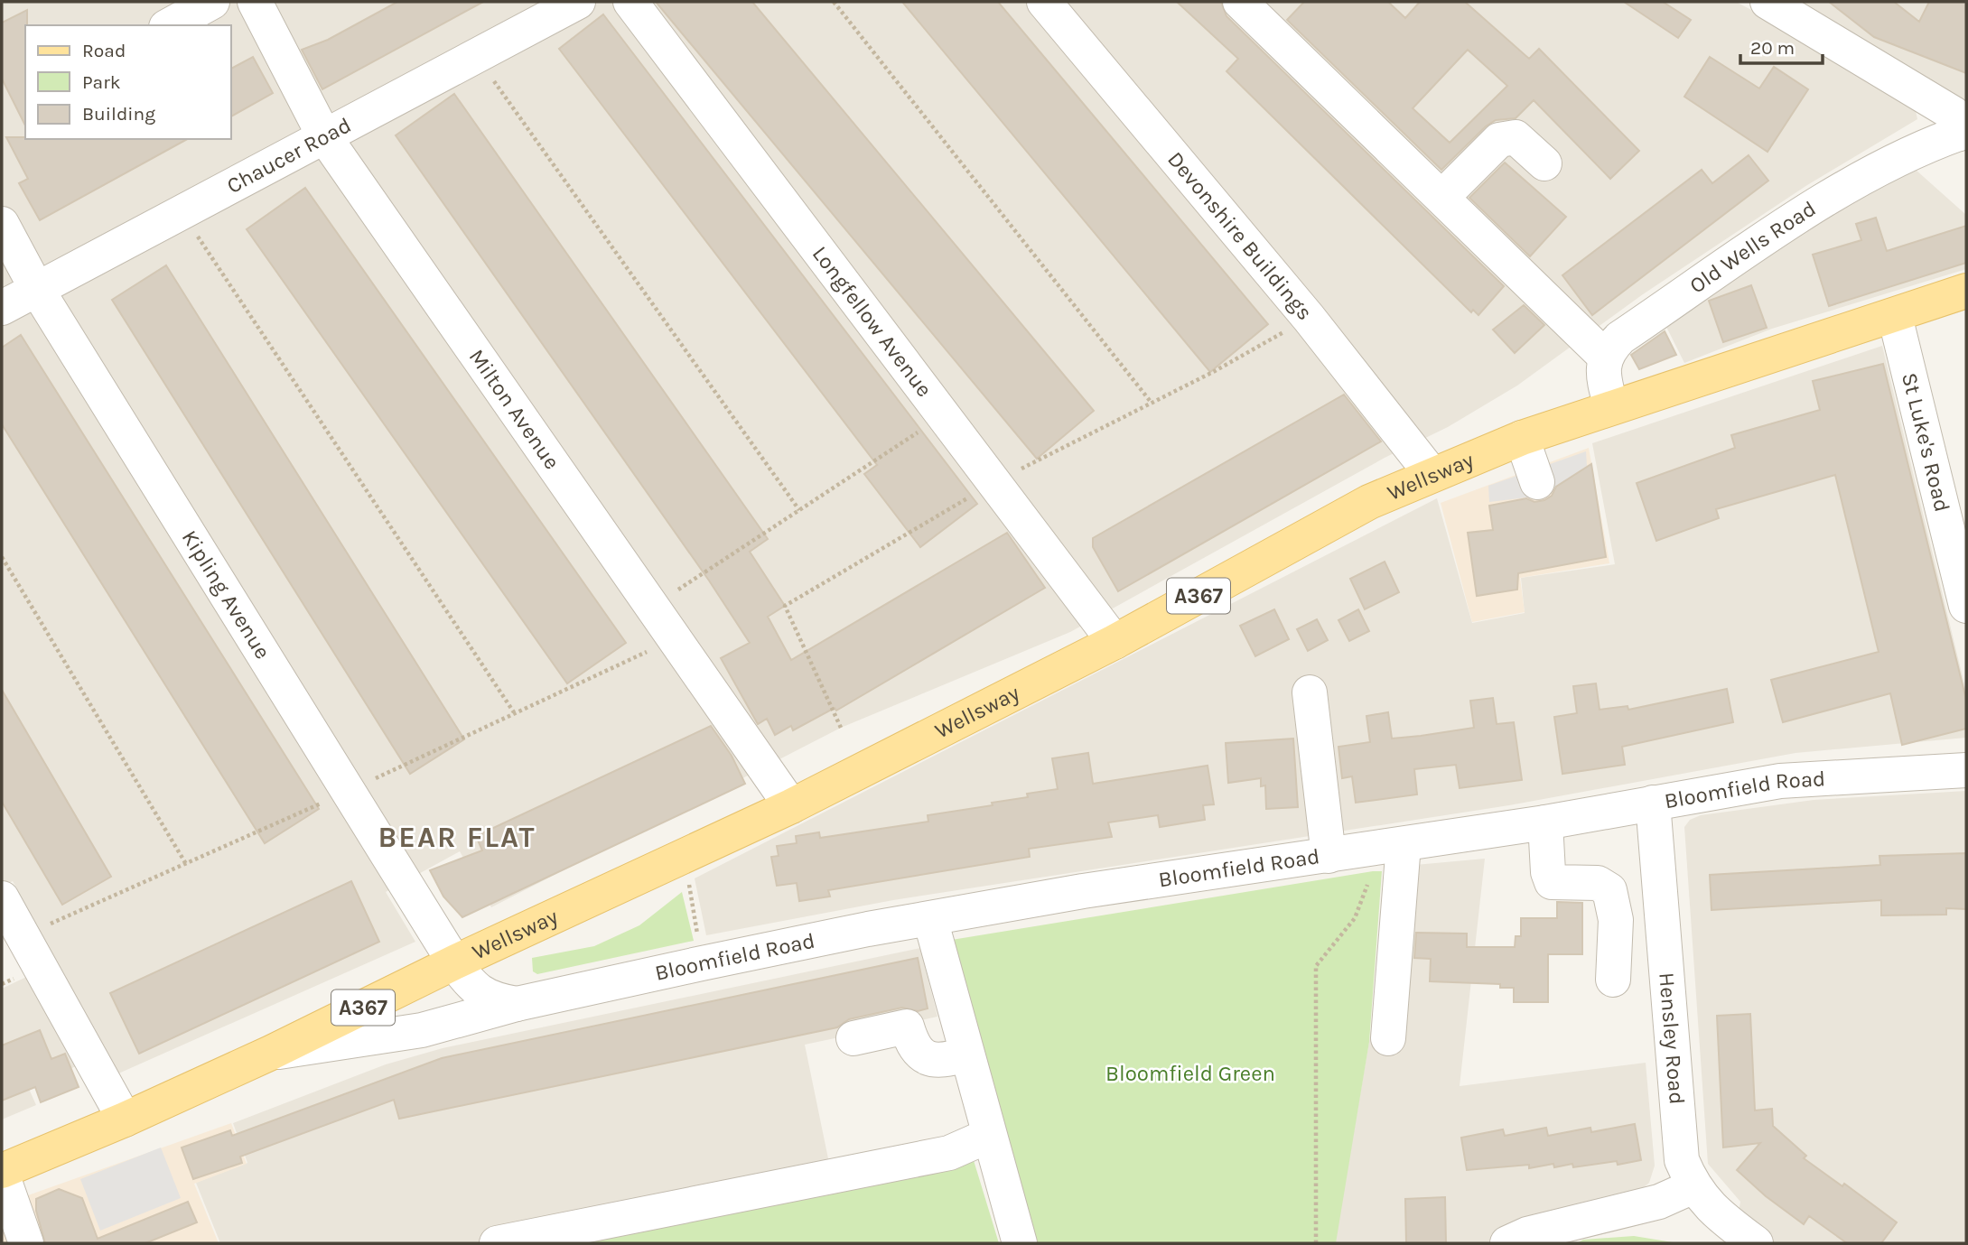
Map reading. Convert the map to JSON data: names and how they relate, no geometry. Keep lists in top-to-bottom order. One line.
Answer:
{"streets":{"main road":["Wellsway","A367"],"street":["Chaucer Road","Devonshire Buildings","Old Wells Road","Longfellow Avenue","Milton Avenue","St Luke's Road","Kipling Avenue","Bloomfield Road","Hensley Road"]},"crossings":[["Chaucer Road","Milton Avenue"],["Chaucer Road","Kipling Avenue"],["Devonshire Buildings","Wellsway"],["Longfellow Avenue","Wellsway"],["Milton Avenue","Wellsway"],["St Luke's Road","Wellsway"],["Wellsway","Kipling Avenue"],["Wellsway","Bloomfield Road"],["Kipling Avenue","Bloomfield Road"],["Bloomfield Road","Hensley Road"]],"districts":["BEAR FLAT"],"parks":["Bloomfield Green"],"legend":["Road","Park","Building"],"scale_bar":"20 m"}
